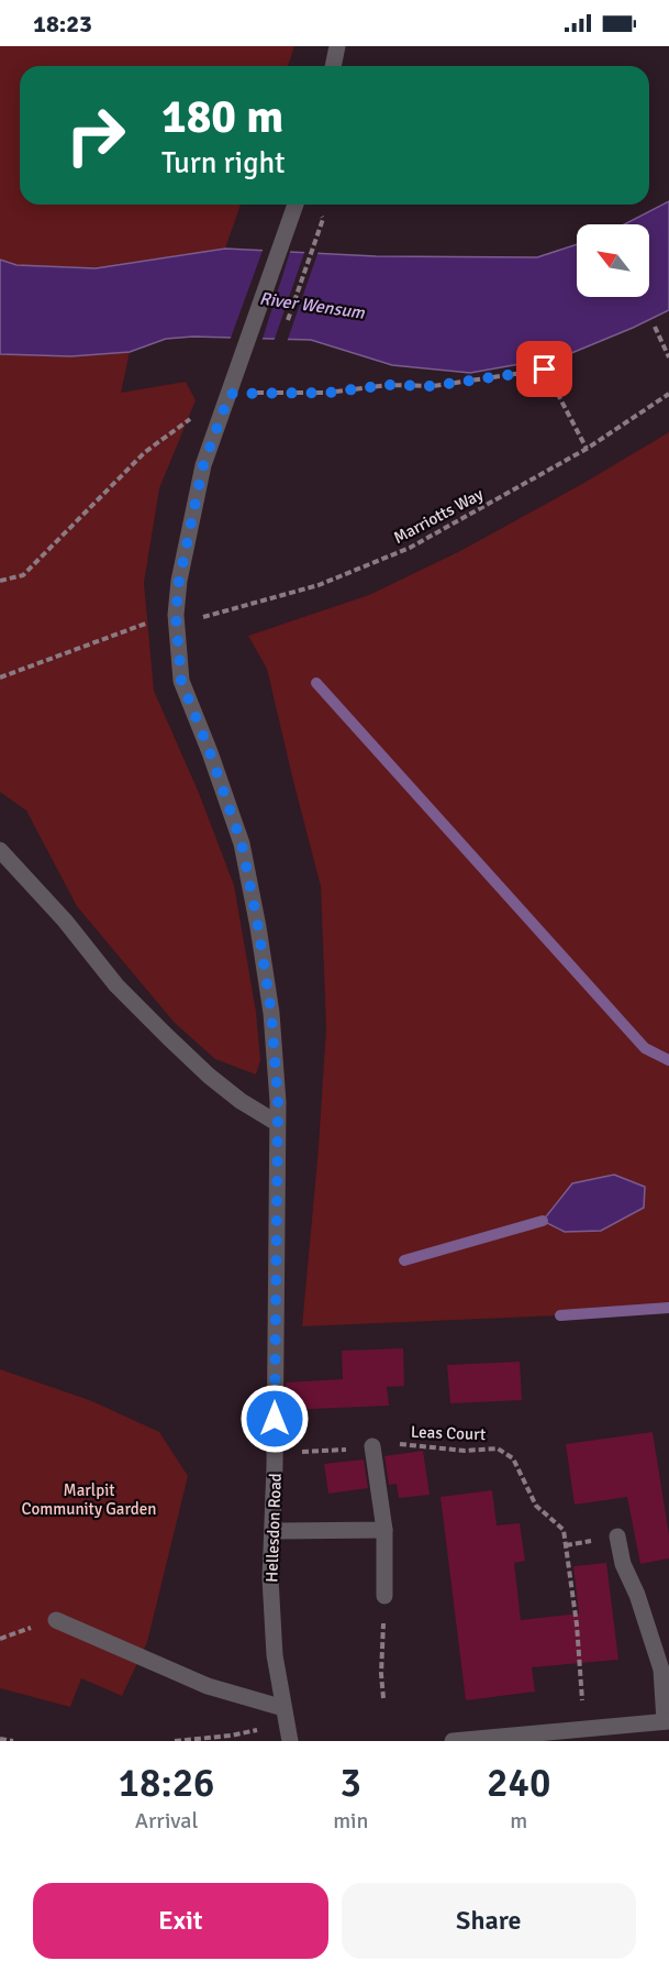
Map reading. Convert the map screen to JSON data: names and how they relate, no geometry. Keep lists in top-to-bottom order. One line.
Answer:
{"streets":{"street":["Hellesdon Road"],"path":["Marriotts Way","Leas Court"]},"water":["River Wensum"],"parks":["Marlpit Community Garden"],"north":"top left","page":{"status":"18:23","turn":["180 m","Turn right"],"eta":["18:26","Arrival","3","min","240","m"],"buttons":["Exit","Share"]}}
